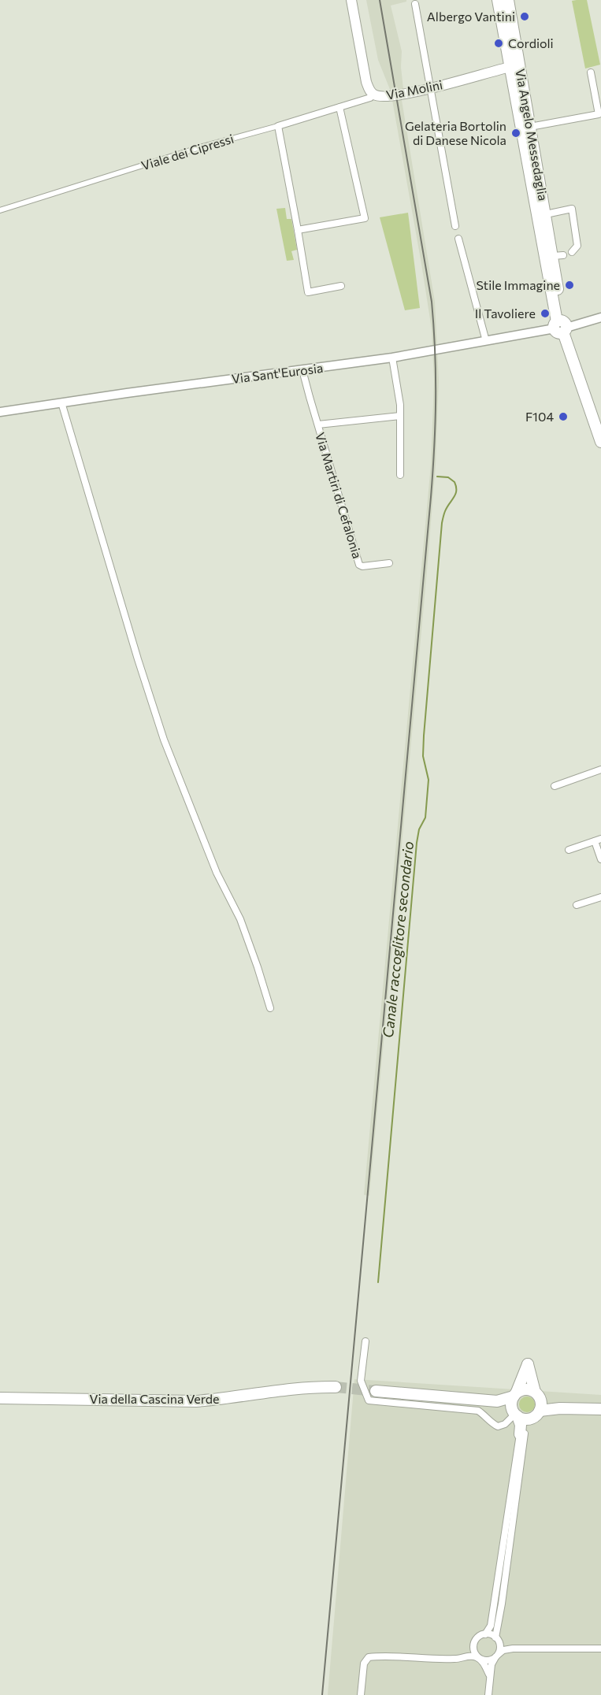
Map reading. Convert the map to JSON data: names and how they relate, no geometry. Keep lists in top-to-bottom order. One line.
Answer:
{"streets":{"main road":["Via Molini","Via Angelo Messedaglia","Via della Cascina Verde"],"street":["Viale dei Cipressi","Via Sant'Eurosia","Via Martiri di Cefalonia"]},"crossings":[["Via Molini","Via Angelo Messedaglia"],["Via Molini","Viale dei Cipressi"],["Via Angelo Messedaglia","Via Sant'Eurosia"],["Via Sant'Eurosia","Via Martiri di Cefalonia"]],"water":["Canale raccoglitore secondario"],"places":["Albergo Vantini","Cordioli","Gelateria Bortolin di Danese Nicola","Stile Immagine","Il Tavoliere","F104"]}
